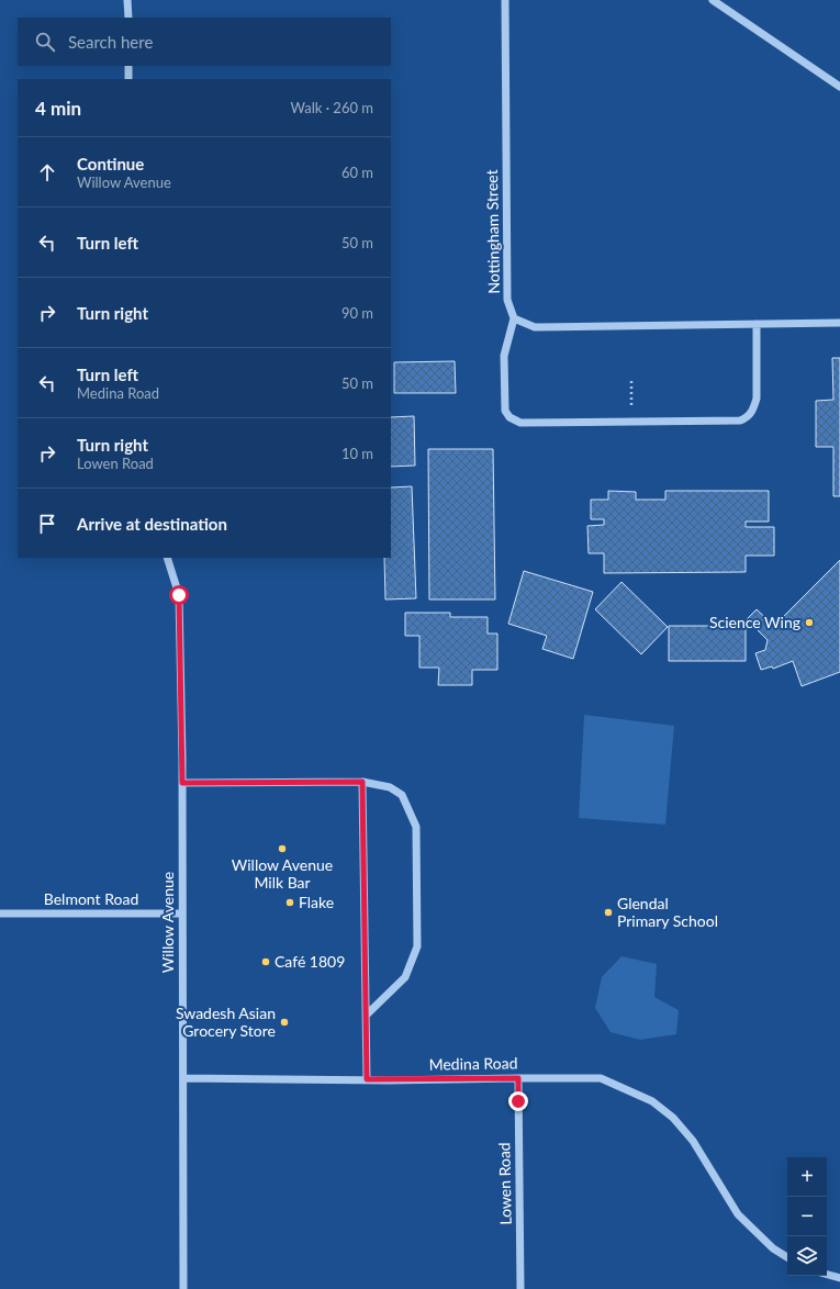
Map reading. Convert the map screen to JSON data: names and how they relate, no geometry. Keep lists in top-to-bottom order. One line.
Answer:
{"streets":{"street":["Nottingham Street","Belmont Road","Willow Avenue","Medina Road","Lowen Road"]},"crossings":[["Belmont Road","Willow Avenue"],["Willow Avenue","Medina Road"],["Medina Road","Lowen Road"]],"places":["Science Wing","Willow Avenue Milk Bar","Flake","Glendal Primary School","Café 1809","Swadesh Asian Grocery Store"],"page":{"search":"Search here","heading":["4 min","Walk · 260 m"],"list":[["Continue","Willow Avenue","60 m"],["Turn left","50 m"],["Turn right","90 m"],["Turn left","Medina Road","50 m"],["Turn right","Lowen Road","10 m"],"Arrive at destination"],"map_buttons":["+","−"]}}
